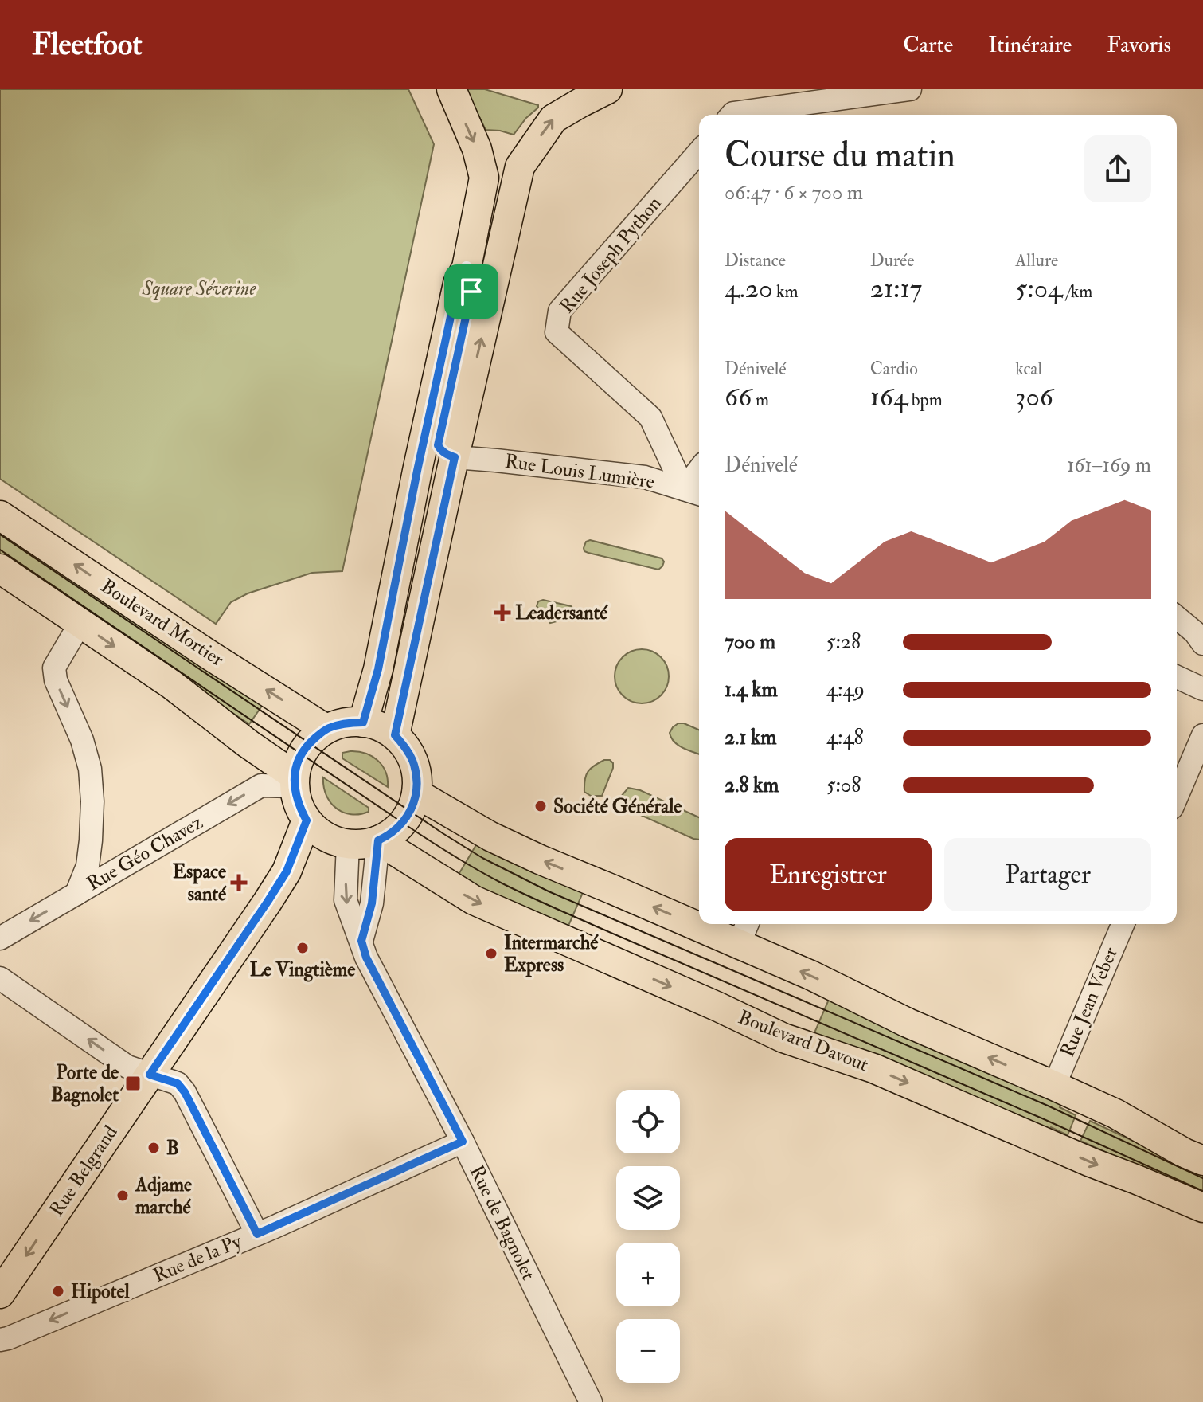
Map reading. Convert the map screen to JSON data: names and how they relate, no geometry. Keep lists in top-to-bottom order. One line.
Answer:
{"streets":{"main road":["Boulevard Mortier","Boulevard Davout","Rue Belgrand"],"street":["Rue Joseph Python","Rue Louis Lumière","Rue Géo Chavez","Rue Jean Veber","Rue de Bagnolet","Rue de la Py"]},"crossings":[["Rue Joseph Python","Rue Louis Lumière"],["Boulevard Mortier","Rue Géo Chavez"],["Boulevard Mortier","Boulevard Davout"],["Boulevard Mortier","Rue Belgrand"],["Boulevard Mortier","Rue de Bagnolet"],["Rue Géo Chavez","Boulevard Davout"],["Rue Géo Chavez","Rue Belgrand"],["Rue Géo Chavez","Rue de Bagnolet"],["Boulevard Davout","Rue Belgrand"],["Boulevard Davout","Rue de Bagnolet"],["Rue Belgrand","Rue de Bagnolet"],["Rue de Bagnolet","Rue de la Py"]],"one_way":["Rue Géo Chavez","Rue Belgrand","Rue de la Py"],"parks":["Square Séverine"],"places":{"health":["Leadersanté","Espace santé"],"other":["Société Générale","Le Vingtième","Intermarché Express","B","Adjame marché","Hipotel"],"transit":["Porte de Bagnolet"]},"page":{"header":"Fleetfoot","nav":["Carte","Itinéraire","Favoris"],"heading":["Course du matin","06:47 · 6 × 700 m"],"stats":[["Distance","4.20 km"],["Durée","21:17"],["Allure","5:04 /km"],["Dénivelé","66 m"],["Cardio","164 bpm"],["kcal","306"]],"chart":["Dénivelé","161–169 m"],"list":[{"name":"700 m","note":"5:28"},{"name":"1.4 km","note":"4:49"},{"name":"2.1 km","note":"4:48"},{"name":"2.8 km","note":"5:08"}],"buttons":["Enregistrer","Partager"],"map_buttons":["+","−"]}}
